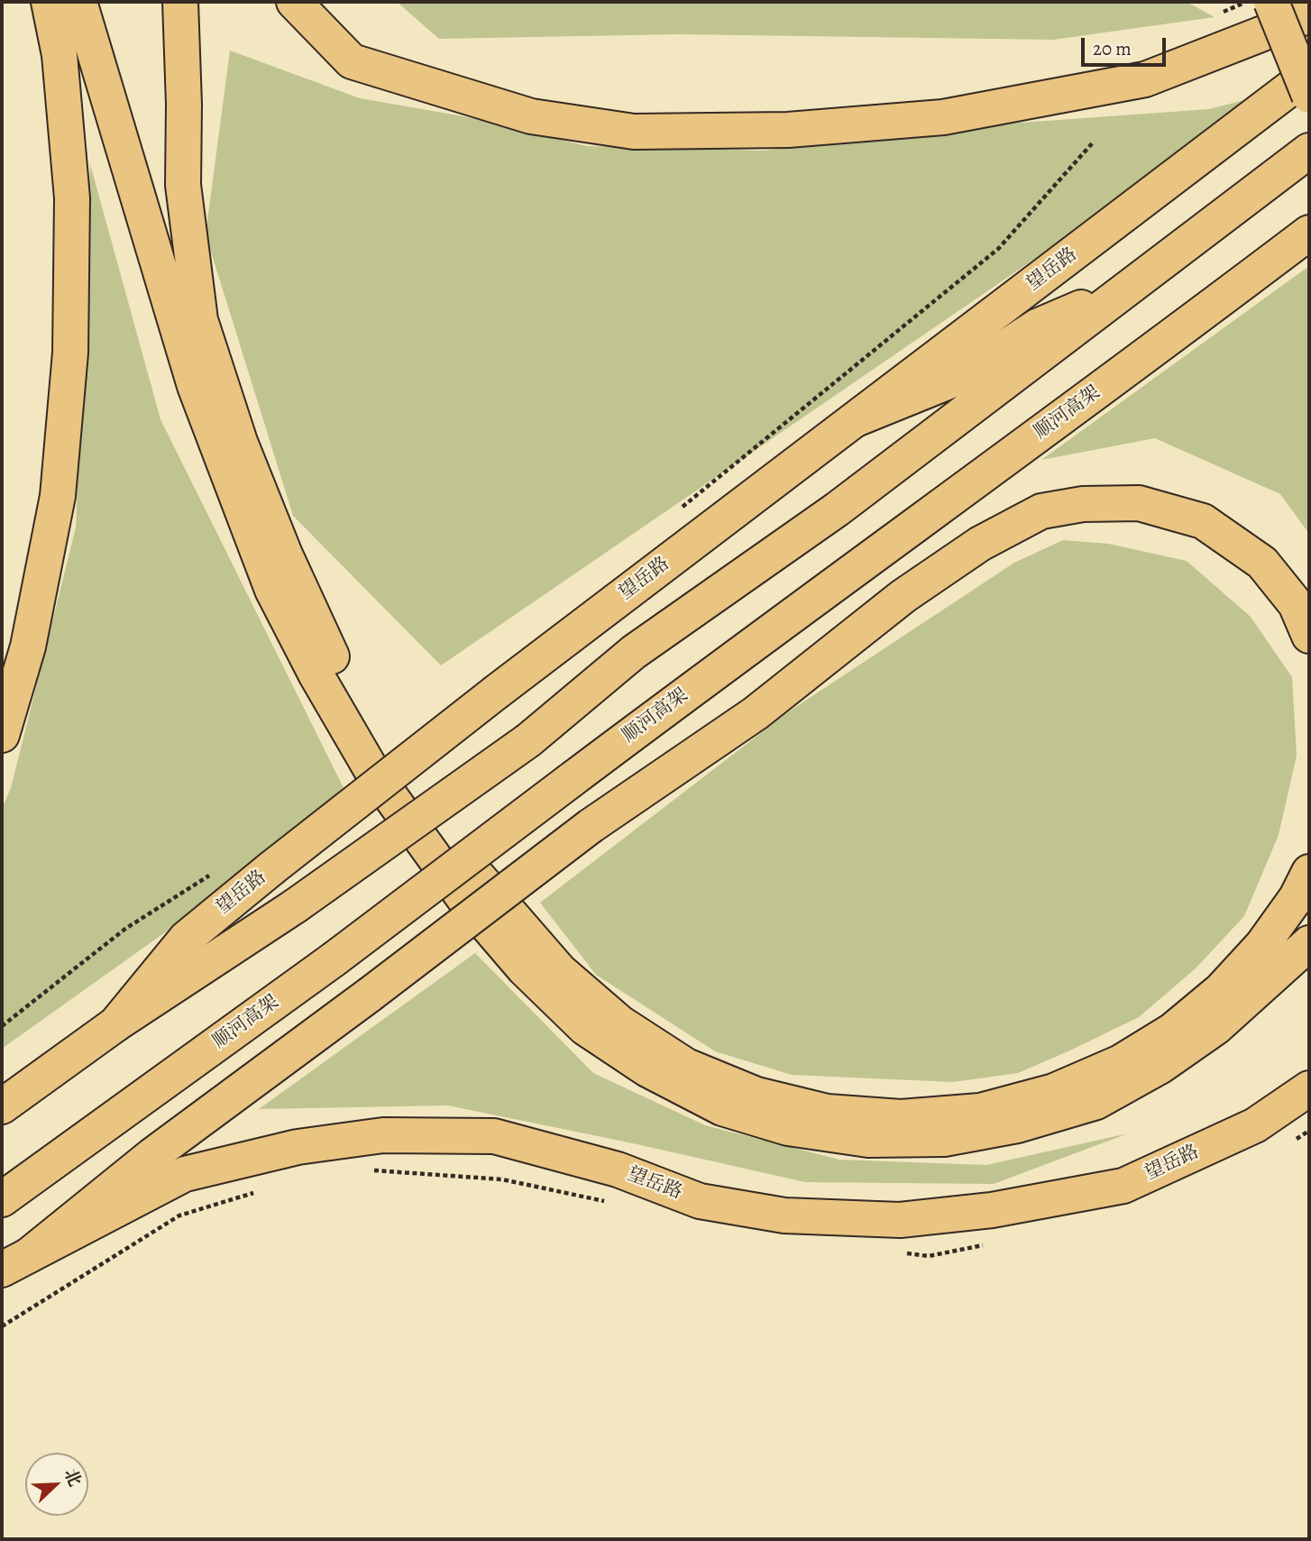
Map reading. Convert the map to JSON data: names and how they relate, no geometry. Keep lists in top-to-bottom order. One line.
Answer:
{"streets":{"main road":["望岳路","顺河高架"]},"scale_bar":"20 m","north":"top right"}
